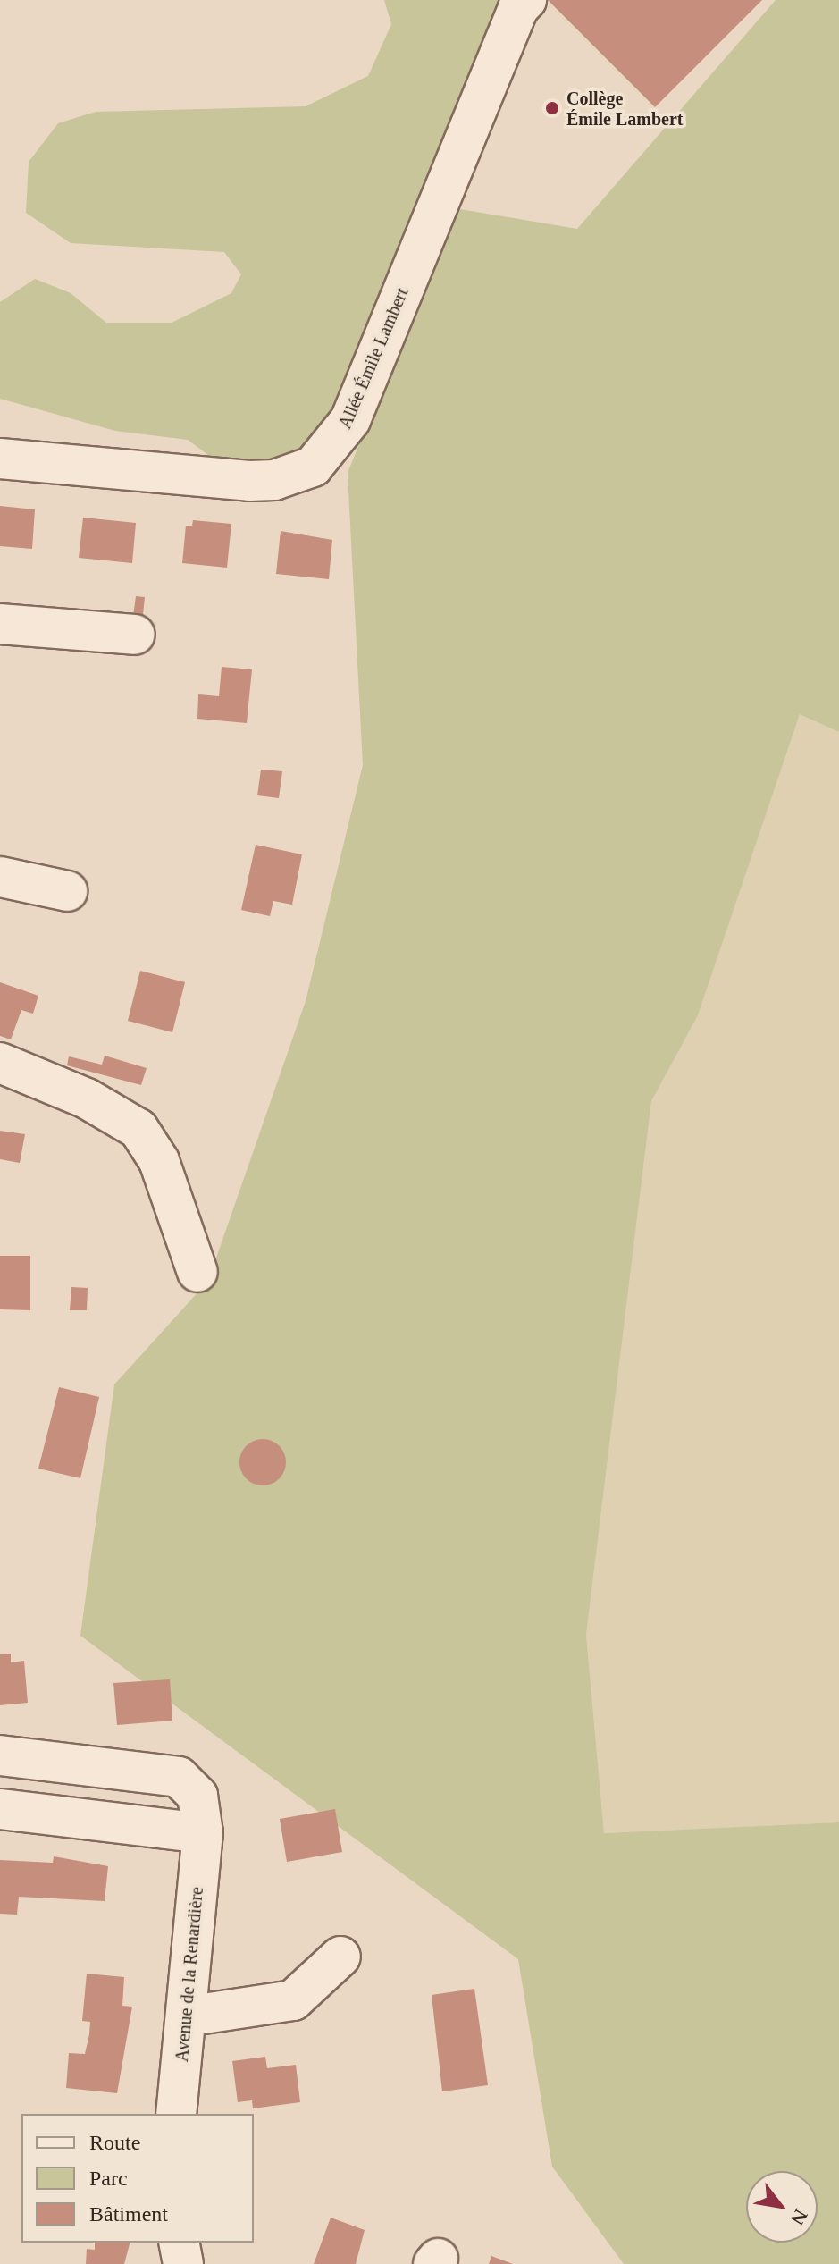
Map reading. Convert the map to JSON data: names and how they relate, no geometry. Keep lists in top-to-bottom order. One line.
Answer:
{"streets":{"street":["Allée Émile Lambert","Avenue de la Renardière"]},"places":["Collège Émile Lambert"],"legend":["Route","Parc","Bâtiment"],"north":"bottom right"}
